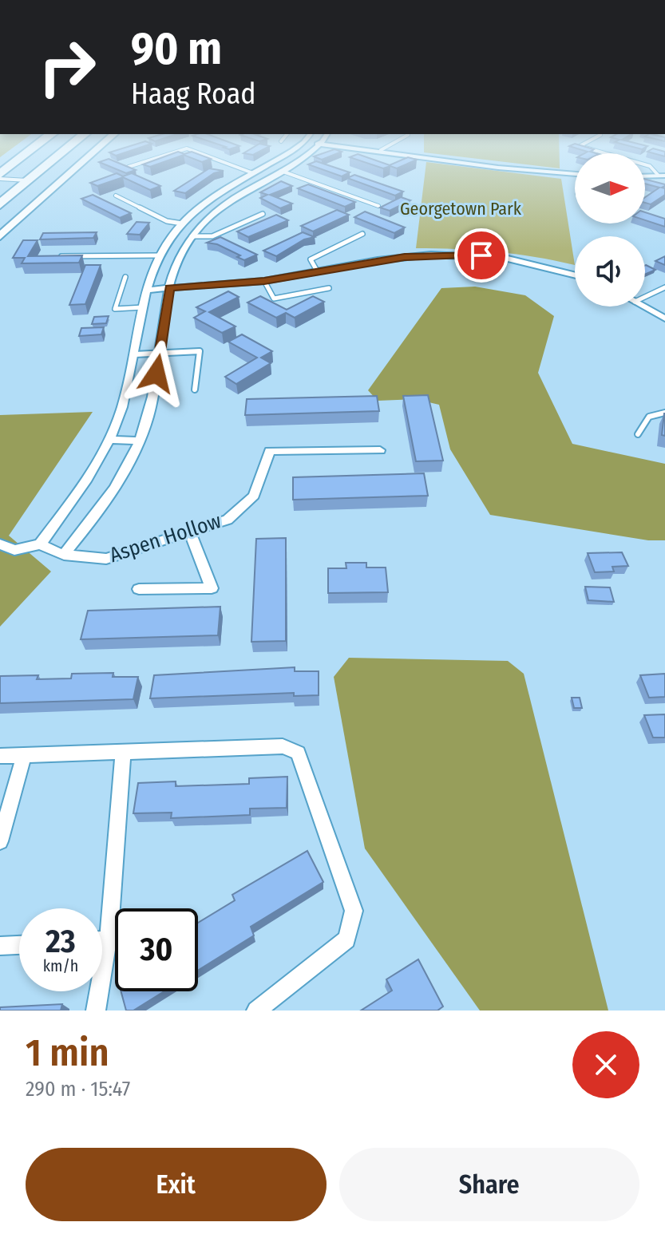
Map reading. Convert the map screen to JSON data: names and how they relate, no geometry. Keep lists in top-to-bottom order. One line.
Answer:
{"streets":{"street":["Aspen Hollow"]},"parks":["Georgetown Park"],"north":"right","page":{"turn":["90 m","Haag Road"],"speed":"23 km/h","limit":"30","heading":["1 min","290 m · 15:47"],"buttons":["Exit","Share"]}}
